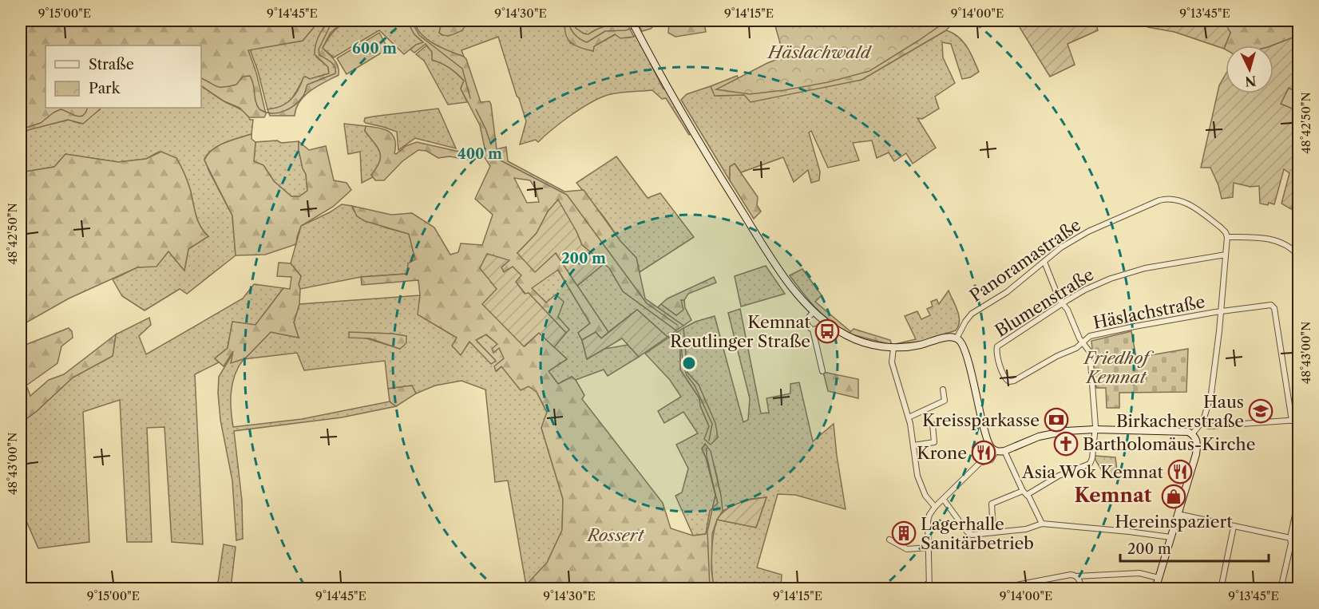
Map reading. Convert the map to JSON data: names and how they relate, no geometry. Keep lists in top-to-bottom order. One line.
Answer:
{"streets":{"street":["Panoramastraße","Blumenstraße","Häslachstraße"]},"crossings":[["Blumenstraße","Häslachstraße"]],"districts":["Kemnat"],"parks":["Häslachwald","Friedhof Kemnat","Rossert"],"places":{"bus stop":["Kemnat Reutlinger Straße"],"school or university":["Haus Birkacherstraße"],"bank":["Kreissparkasse"],"church":["Bartholomäus-Kirche"],"restaurant":["Krone","Asia Wok Kemnat"],"shop":["Hereinspaziert"],"building":["Lagerhalle Sanitärbetrieb"]},"legend":["Straße","Park"],"scale_bar":"200 m","north":"bottom","coordinates":["9°15'00\"E","9°14'45\"E","9°14'30\"E","9°14'15\"E","9°14'00\"E","9°13'45\"E","48°42'50\"N","48°43'00\"N"],"rings":["600 m","400 m","200 m"]}
